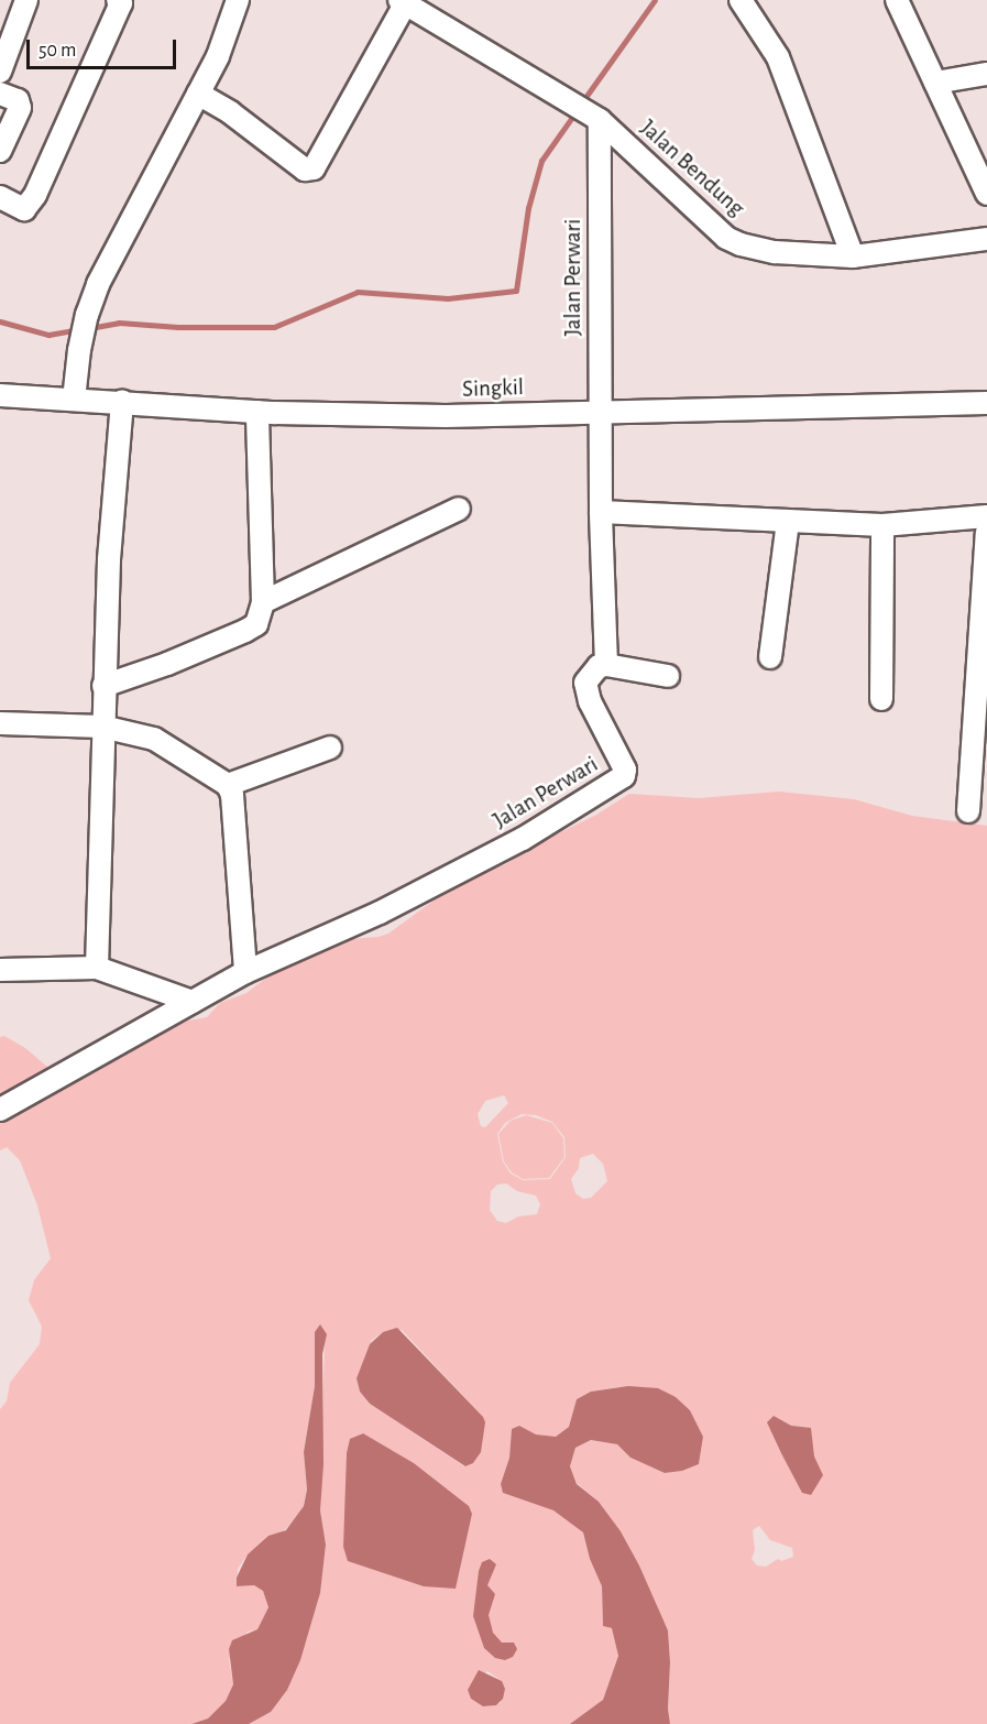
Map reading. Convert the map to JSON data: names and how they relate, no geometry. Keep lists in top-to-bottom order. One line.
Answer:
{"streets":{"street":["Jalan Bendung","Jalan Perwari","Singkil"]},"crossings":[["Jalan Bendung","Jalan Perwari"],["Jalan Perwari","Singkil"]],"scale_bar":"50 m"}
